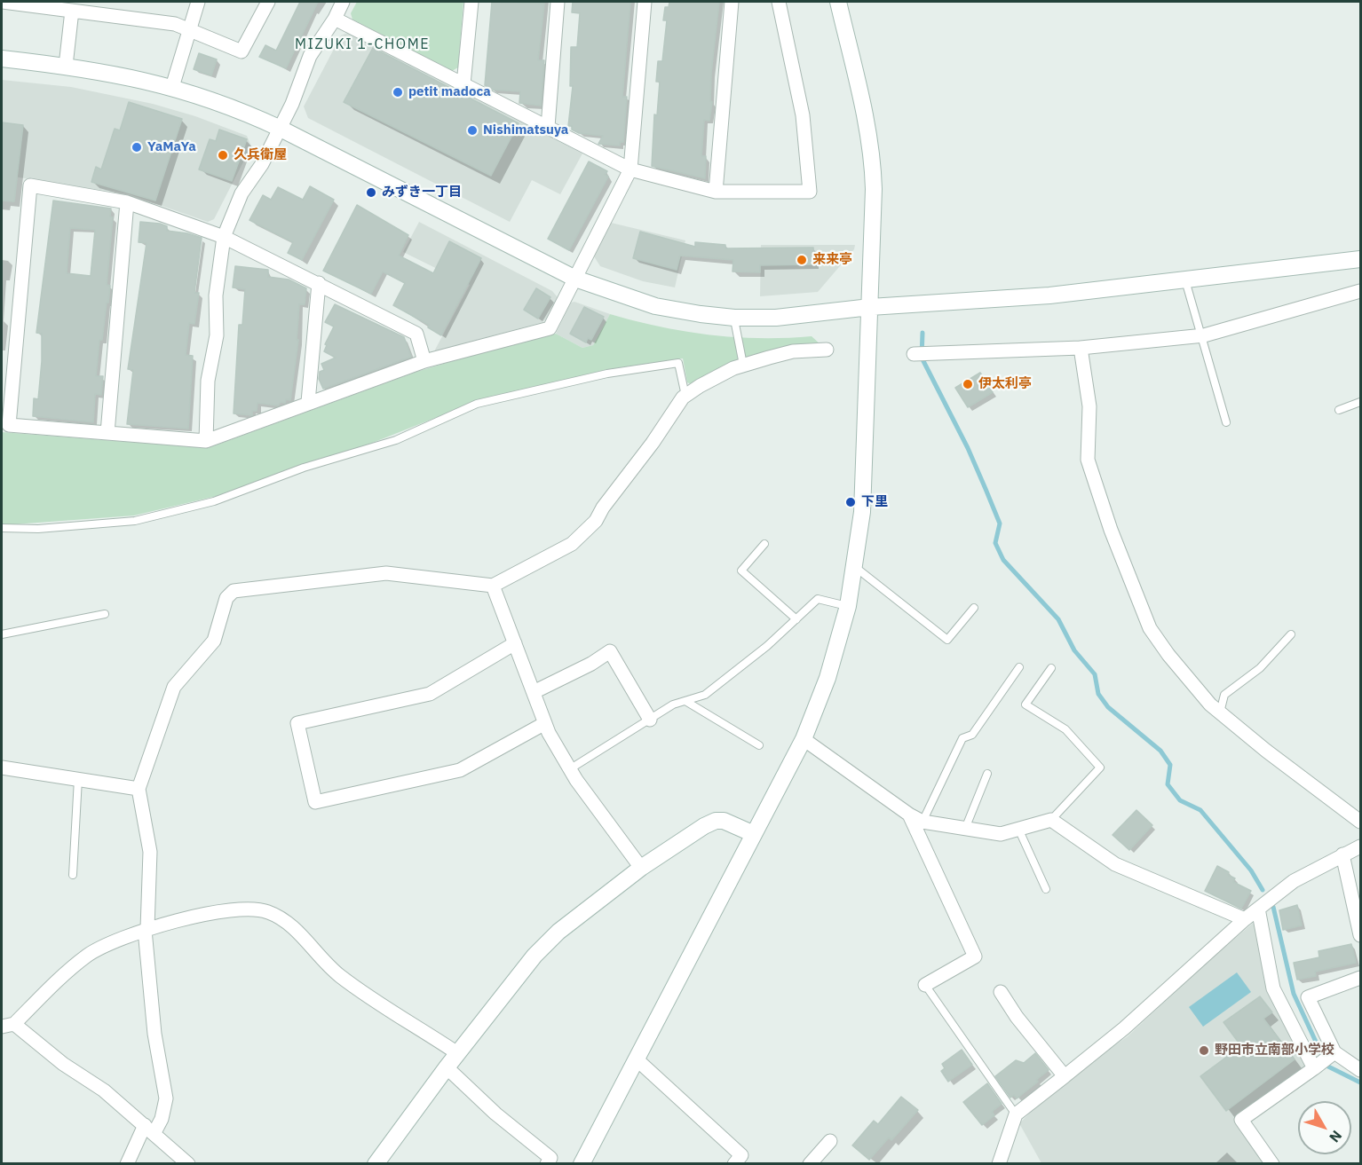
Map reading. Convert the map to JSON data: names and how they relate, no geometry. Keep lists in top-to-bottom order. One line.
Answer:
{"districts":["MIZUKI 1-CHOME"],"places":["petit madoca","Nishimatsuya","YaMaYa","久兵衛屋","みずき一丁目","来来亭","伊太利亭","下里","野田市立南部小学校"],"north":"bottom right"}
